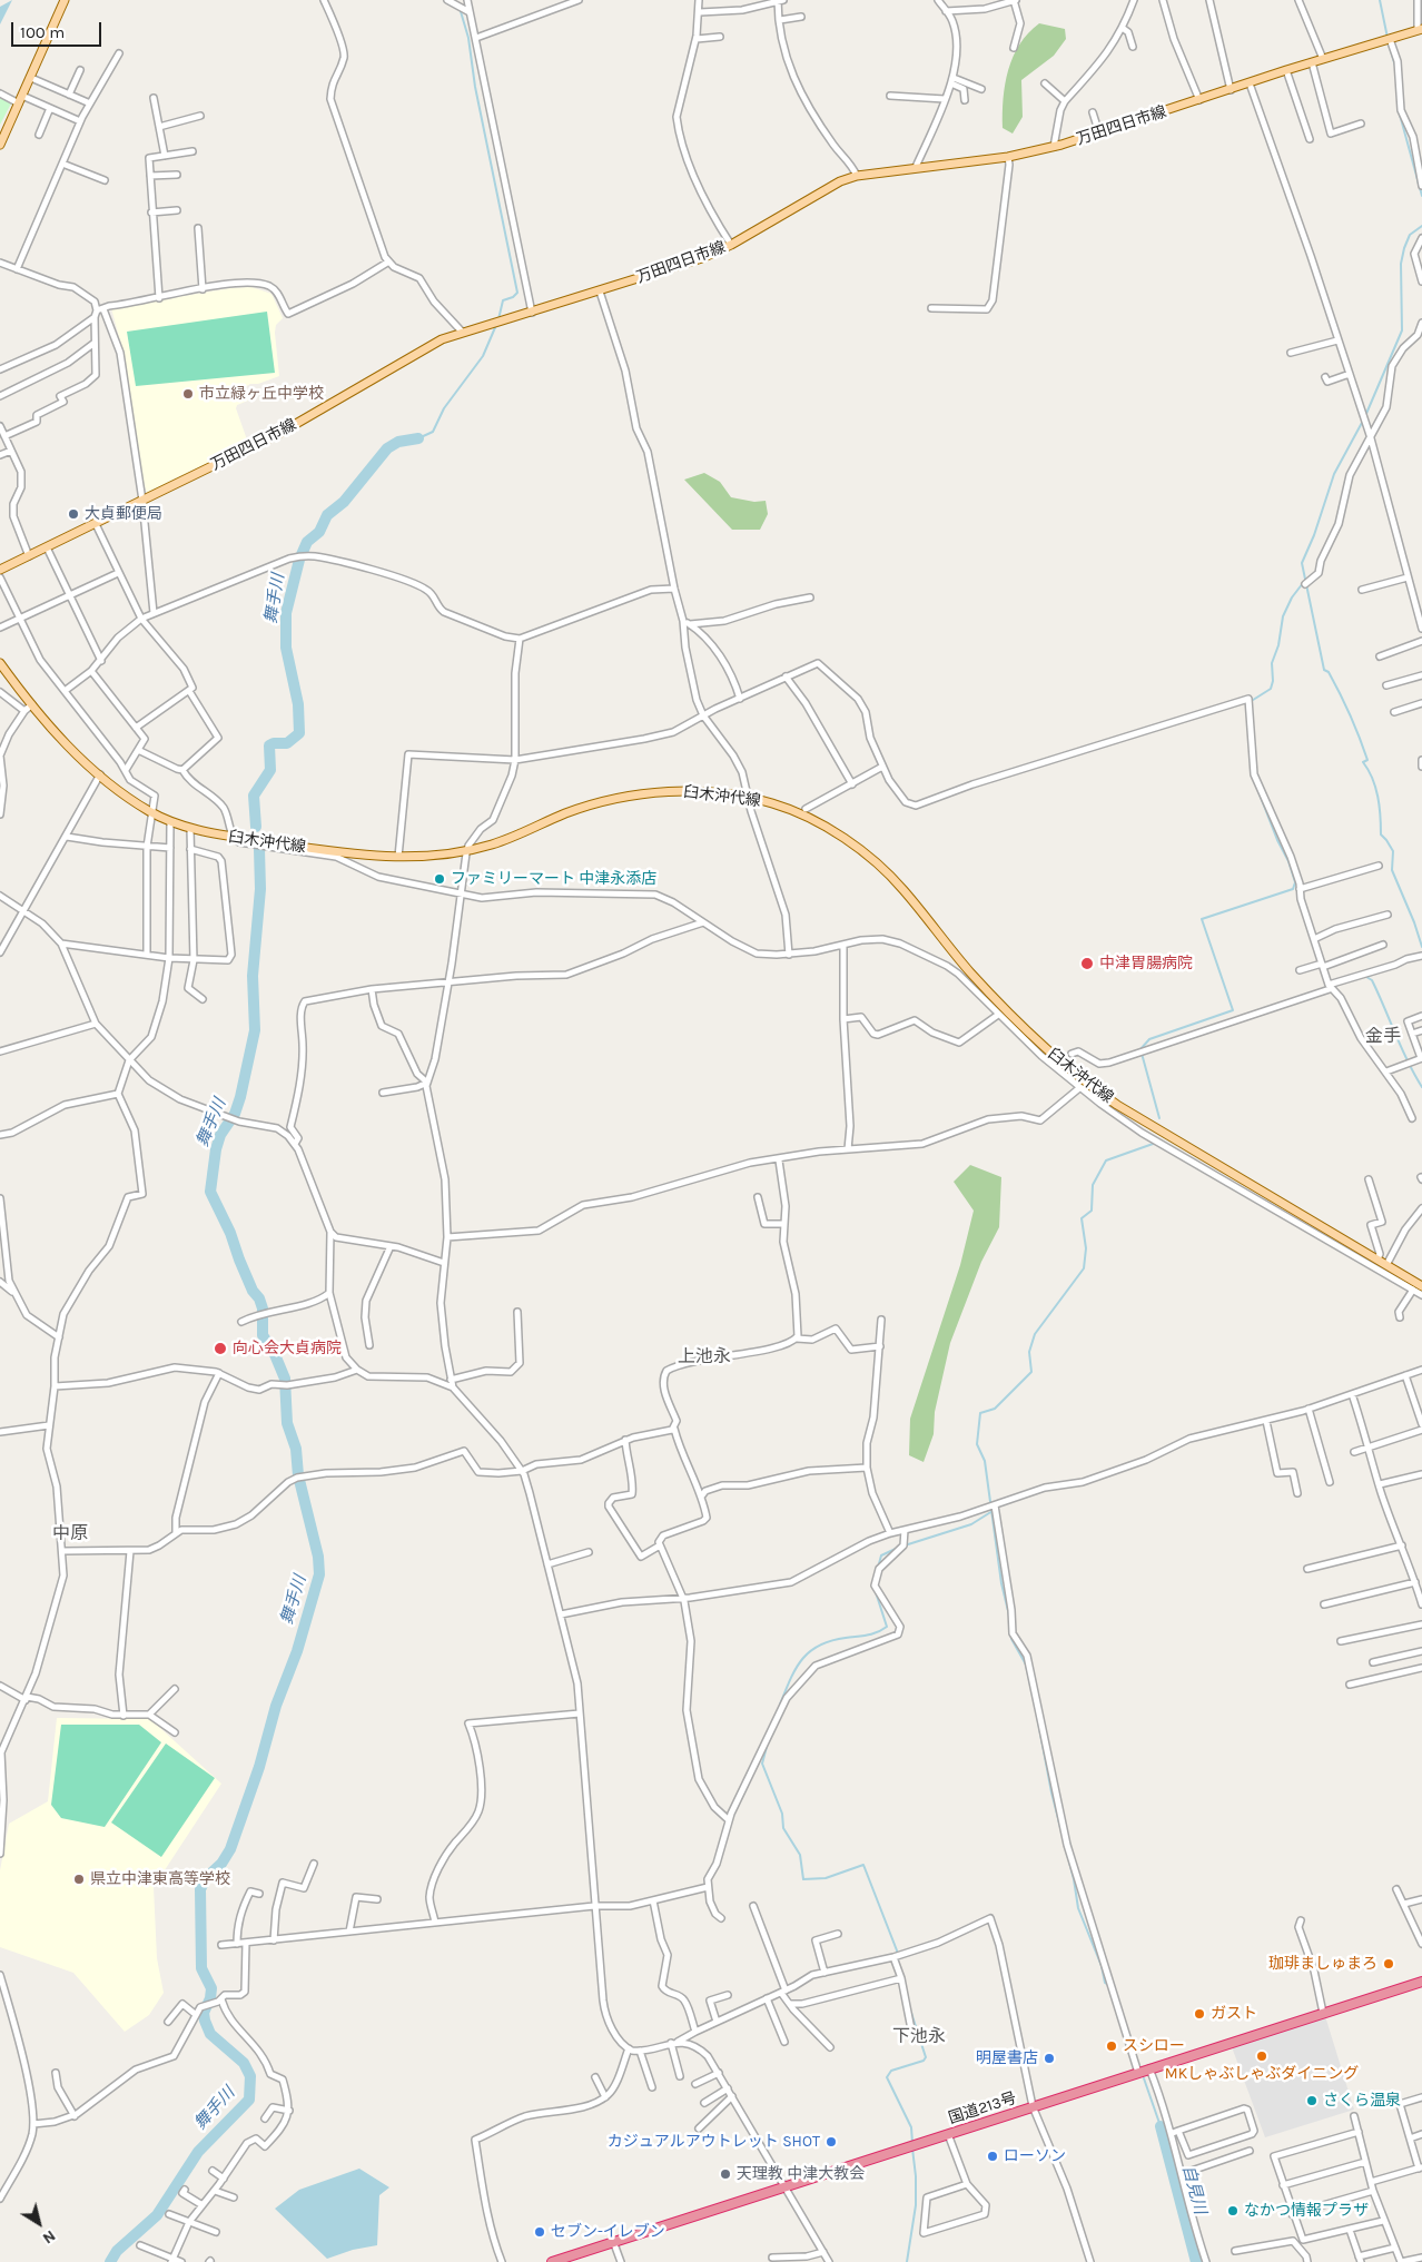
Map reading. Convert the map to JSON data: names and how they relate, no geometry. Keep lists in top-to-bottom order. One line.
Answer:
{"streets":{"highway":["国道213号"],"main road":["万田四日市線","臼木沖代線"]},"districts":["金手","上池永","中原","下池永"],"water":["舞手川","自見川"],"places":["市立緑ヶ丘中学校","大貞郵便局","ファミリーマート 中津永添店","中津胃腸病院","向心会大貞病院","県立中津東高等学校","珈琲ましゅまろ","ガスト","スシロー","MKしゃぶしゃぶダイニング","明屋書店","さくら温泉","カジュアルアウトレット SHOT","ローソン","天理教 中津大教会","なかつ情報プラザ","セブン-イレブン"],"scale_bar":"100 m","north":"bottom right"}
